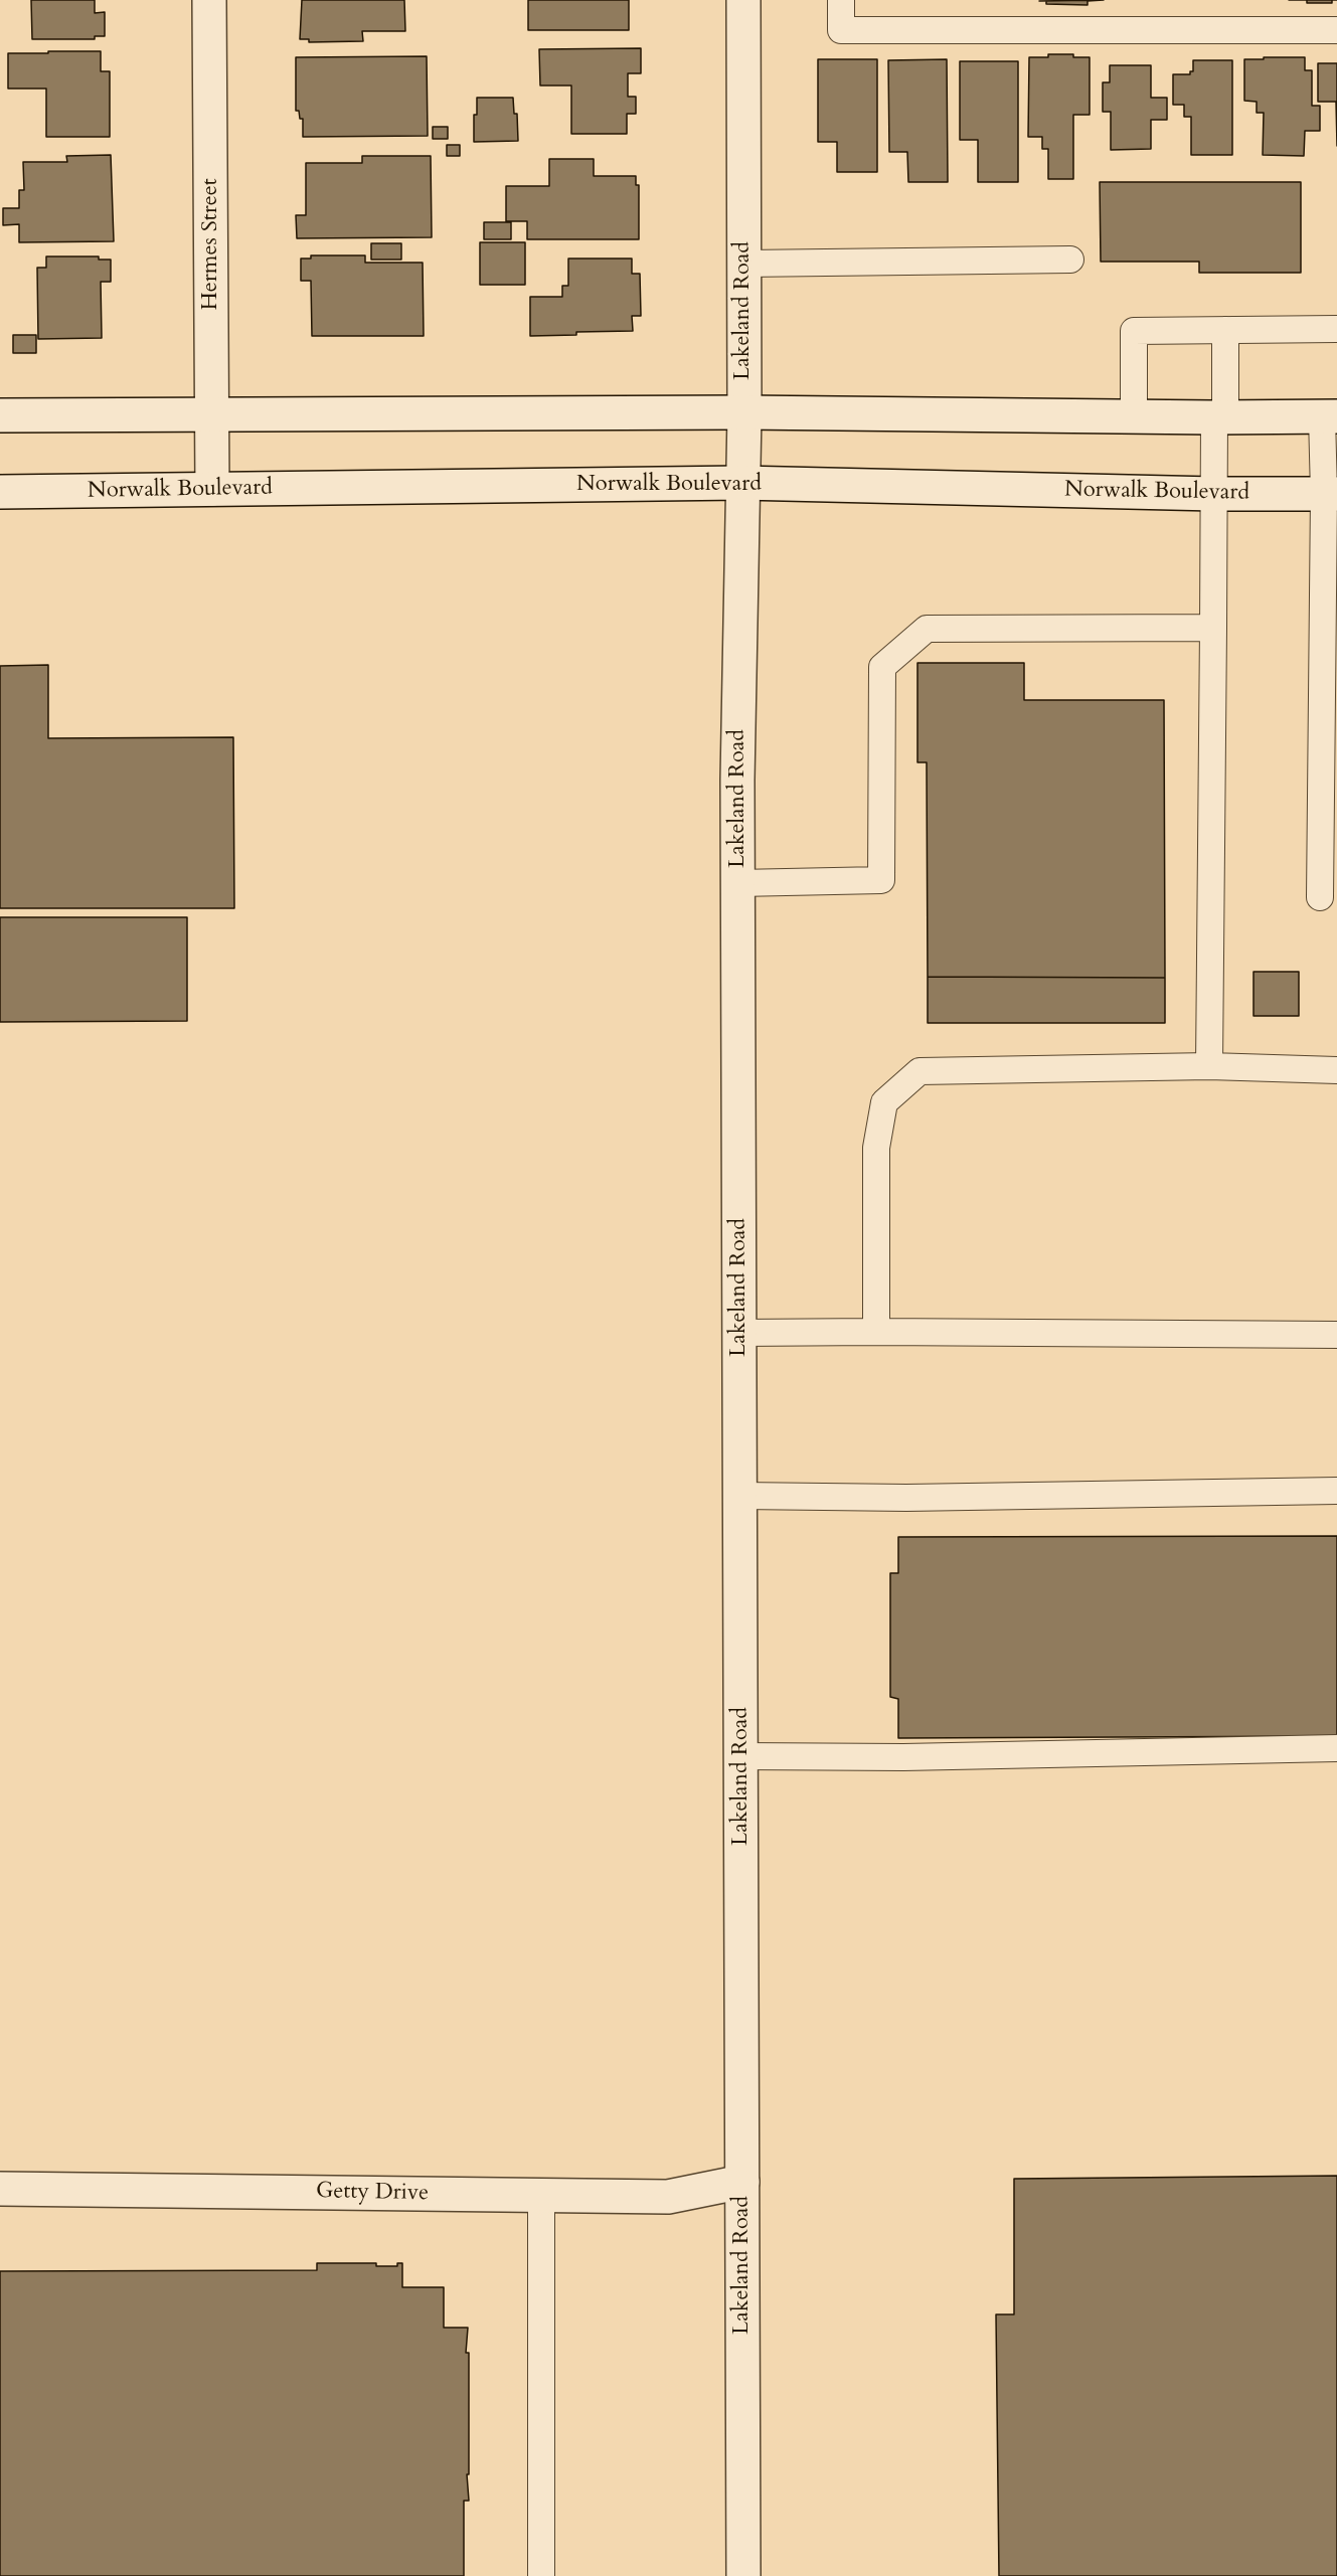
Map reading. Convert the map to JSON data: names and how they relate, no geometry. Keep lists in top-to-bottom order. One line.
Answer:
{"streets":{"street":["Hermes Street","Lakeland Road","Norwalk Boulevard","Getty Drive"]},"crossings":[["Hermes Street","Norwalk Boulevard"],["Lakeland Road","Norwalk Boulevard"],["Lakeland Road","Getty Drive"]]}
